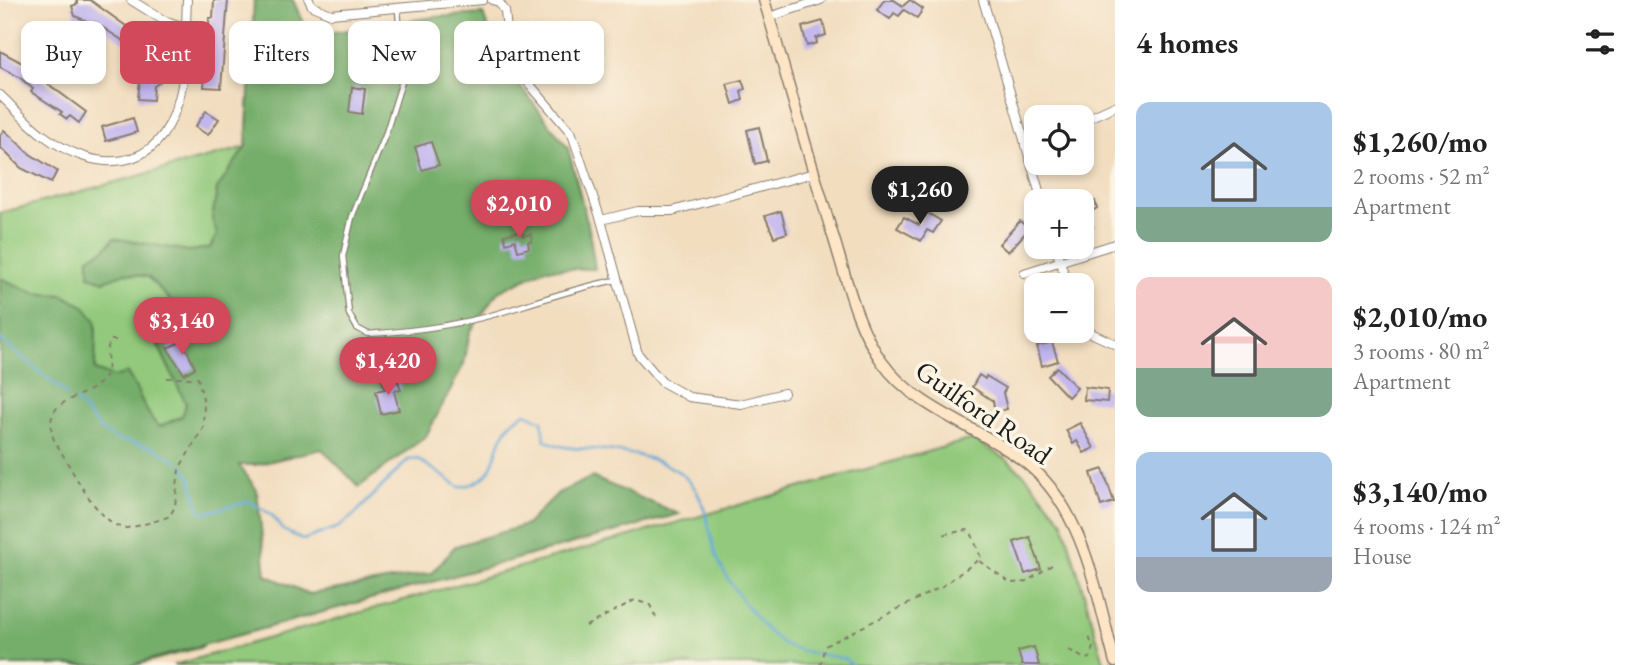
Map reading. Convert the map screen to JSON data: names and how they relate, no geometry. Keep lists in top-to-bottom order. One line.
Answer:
{"streets":{"street":["Guilford Road"]},"page":{"heading":"4 homes","chip":["Buy","Rent","Filters","New","Apartment"],"list":[{"name":"$1,260/mo","note":"2 rooms · 52 m² · Apartment"},{"name":"$2,010/mo","note":"3 rooms · 80 m² · Apartment"},{"name":"$3,140/mo","note":"4 rooms · 124 m² · House"}],"map_buttons":["+","−"],"price":["$1,260","$2,010","$3,140","$1,420"]}}
